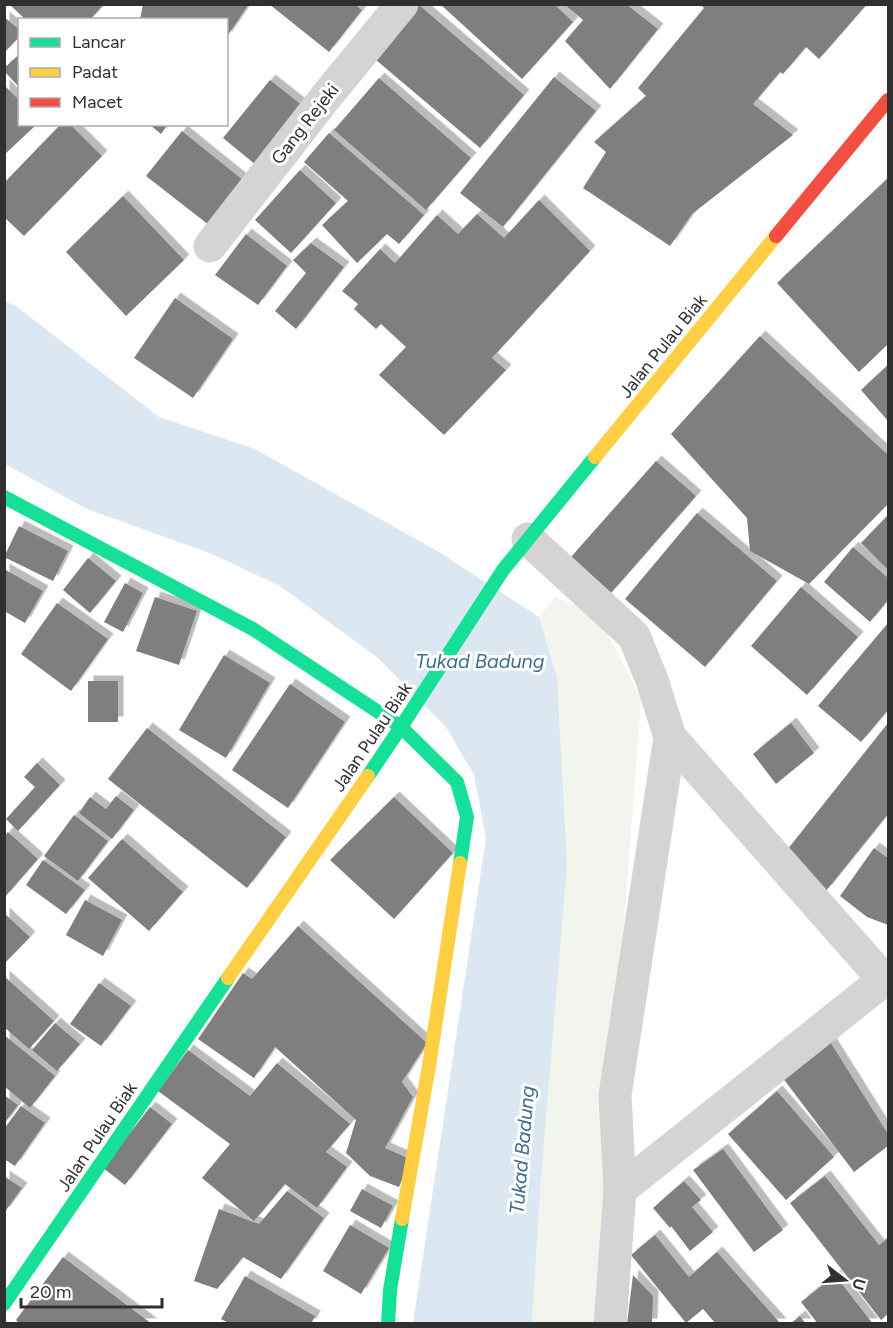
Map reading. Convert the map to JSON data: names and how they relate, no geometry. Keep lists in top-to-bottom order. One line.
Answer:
{"streets":{"street":["Gang Rejeki","Jalan Pulau Biak"]},"water":["Tukad Badung"],"legend":["Lancar","Padat","Macet"],"scale_bar":"20 m","north":"right"}
